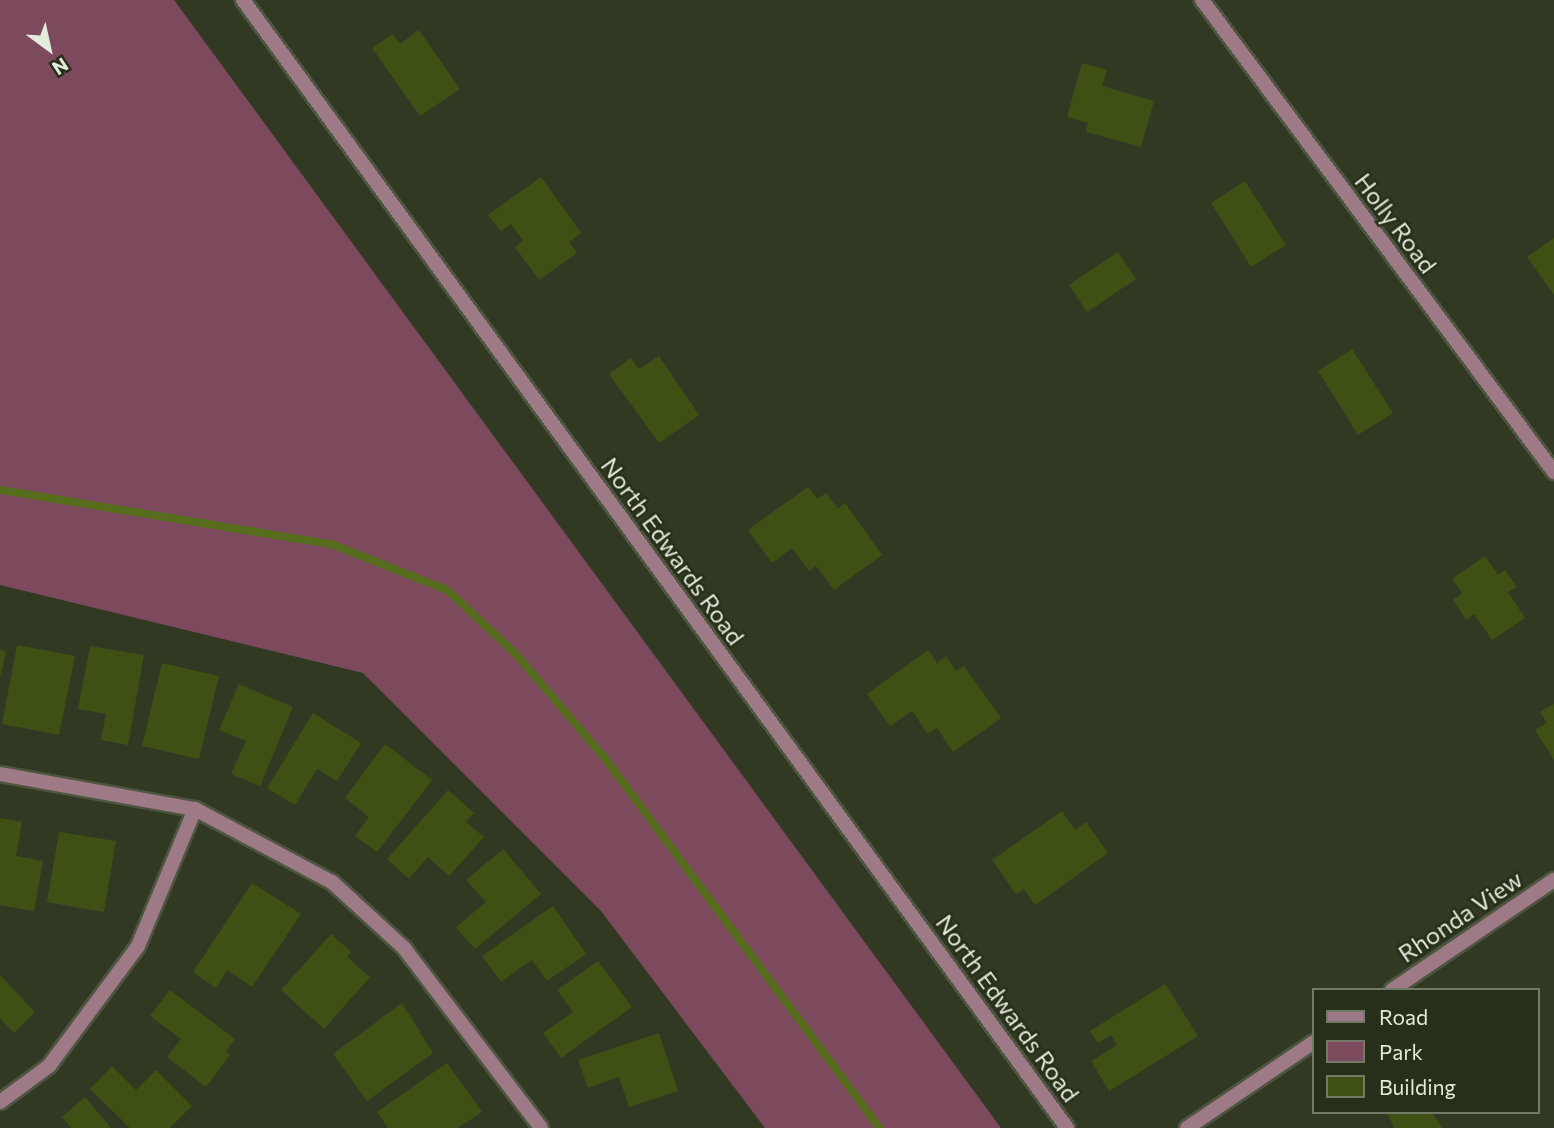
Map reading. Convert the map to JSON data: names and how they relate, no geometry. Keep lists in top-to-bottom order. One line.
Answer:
{"streets":{"street":["Holly Road","North Edwards Road","Rhonda View"]},"legend":["Road","Park","Building"],"north":"bottom right"}
